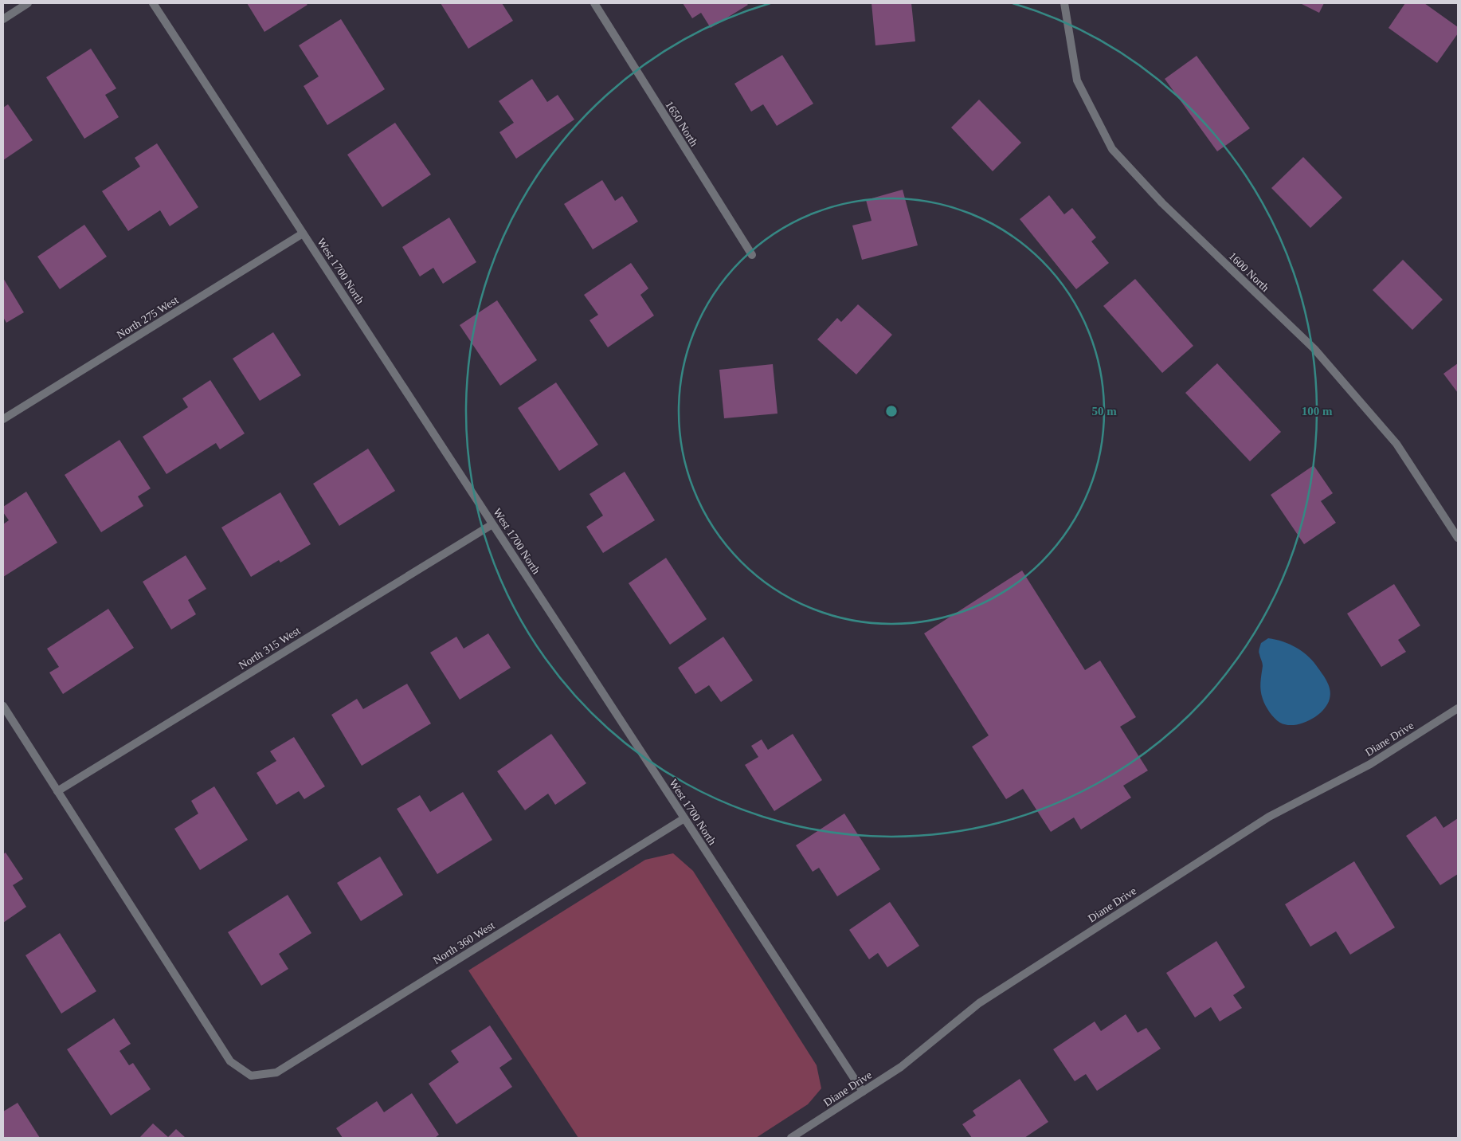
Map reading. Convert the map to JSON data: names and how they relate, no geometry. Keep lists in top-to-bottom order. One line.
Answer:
{"streets":{"street":["1650 North","West 1700 North","1600 North","North 275 West","North 315 West","Diane Drive","North 360 West"]},"crossings":[["West 1700 North","North 275 West"],["West 1700 North","North 315 West"],["West 1700 North","Diane Drive"],["West 1700 North","North 360 West"],["North 315 West","North 360 West"]],"rings":["50 m","100 m"]}
